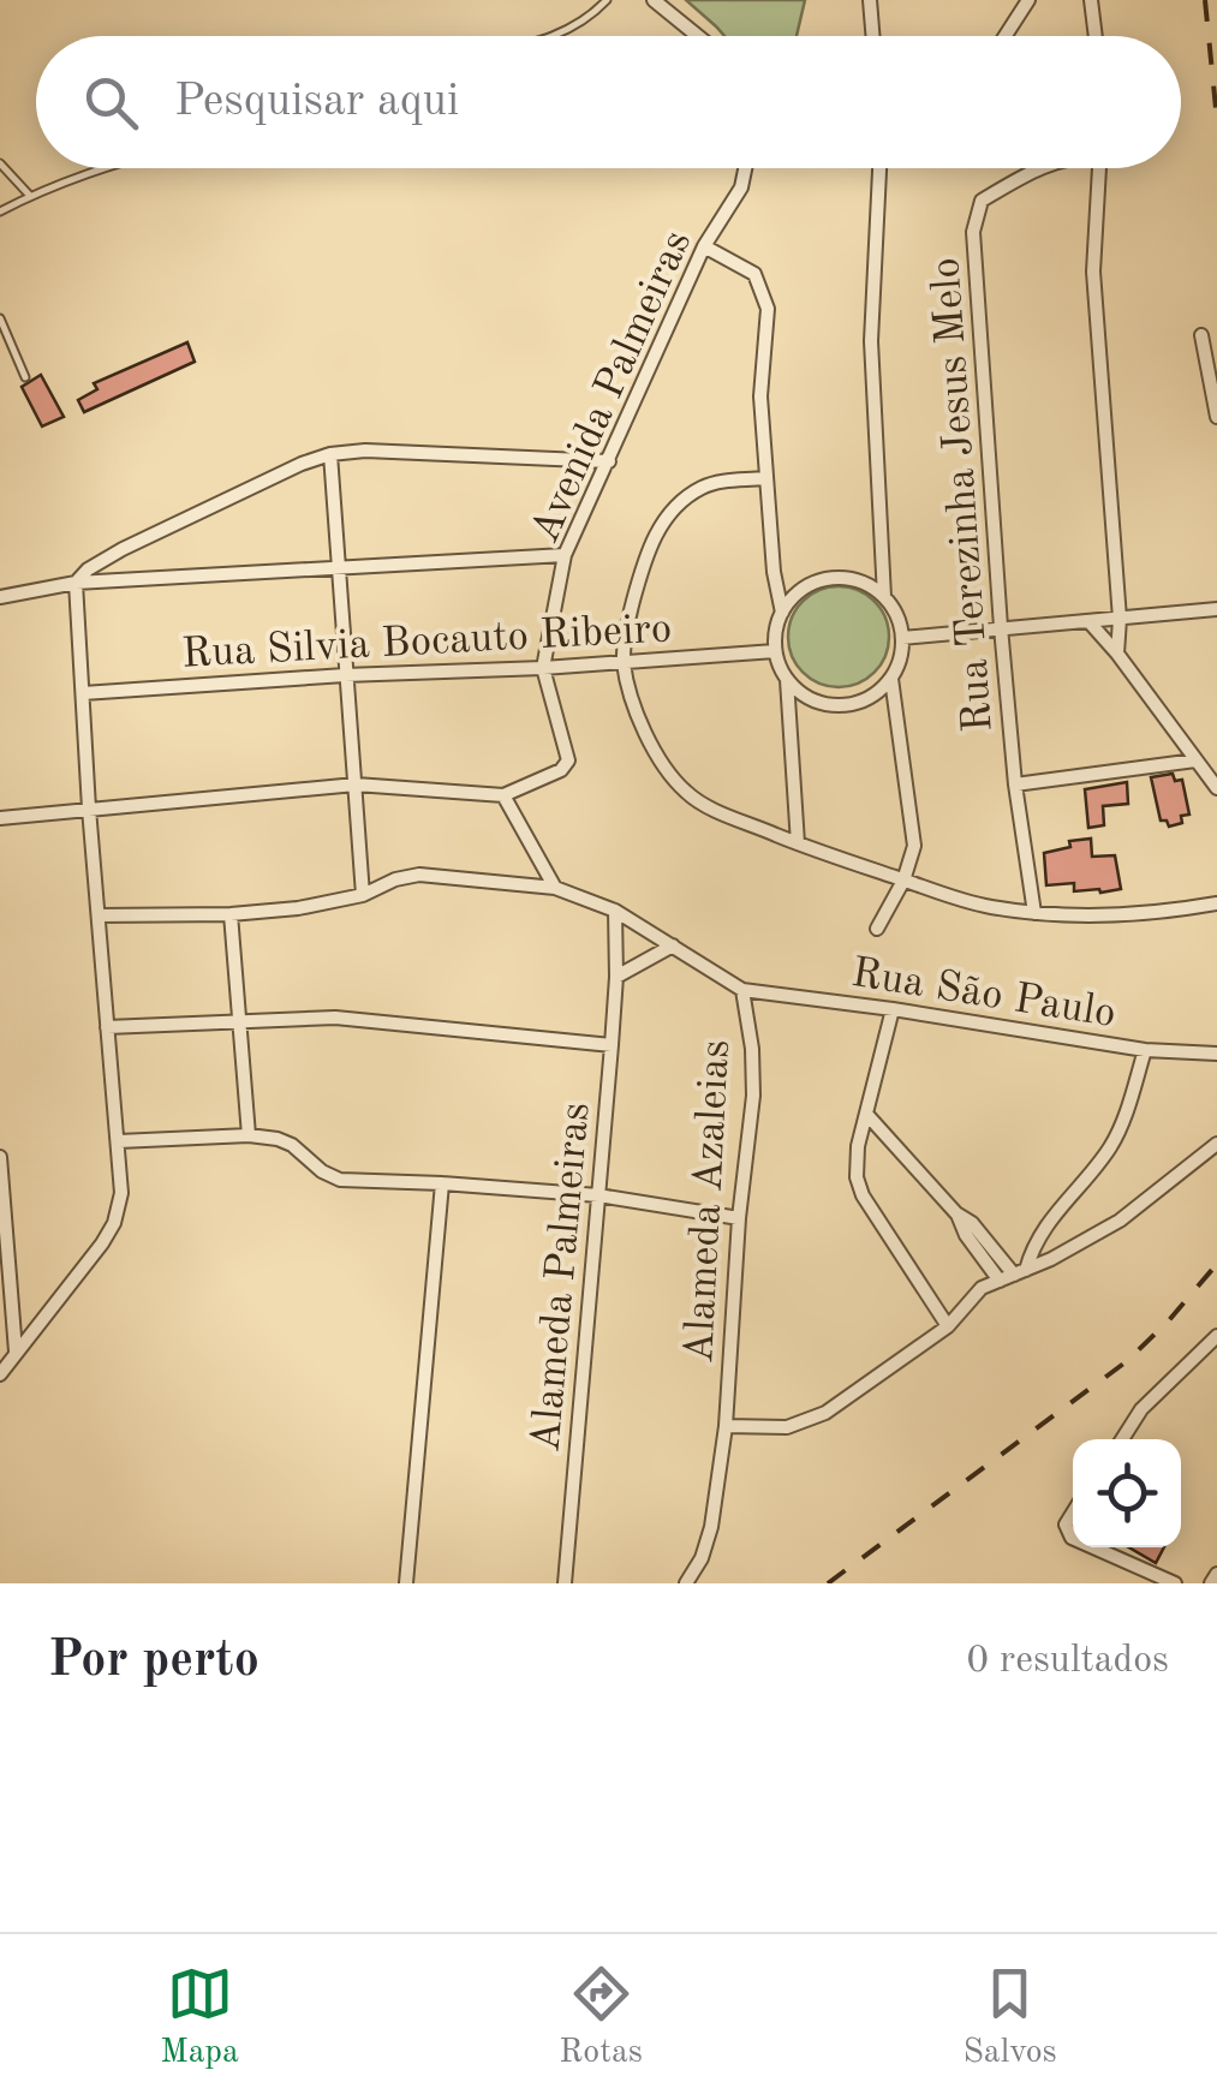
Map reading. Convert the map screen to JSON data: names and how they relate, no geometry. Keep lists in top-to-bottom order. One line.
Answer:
{"streets":{"street":["Avenida Palmeiras","Rua Terezinha Jesus Melo","Rua Silvia Bocauto Ribeiro","Rua São Paulo","Alameda Azaleias","Alameda Palmeiras"]},"crossings":[["Avenida Palmeiras","Rua Silvia Bocauto Ribeiro"],["Rua São Paulo","Alameda Azaleias"],["Alameda Azaleias","Alameda Palmeiras"]],"page":{"search":"Pesquisar aqui","heading":["Por perto","0 resultados"],"nav":["Mapa","Rotas","Salvos"]}}
